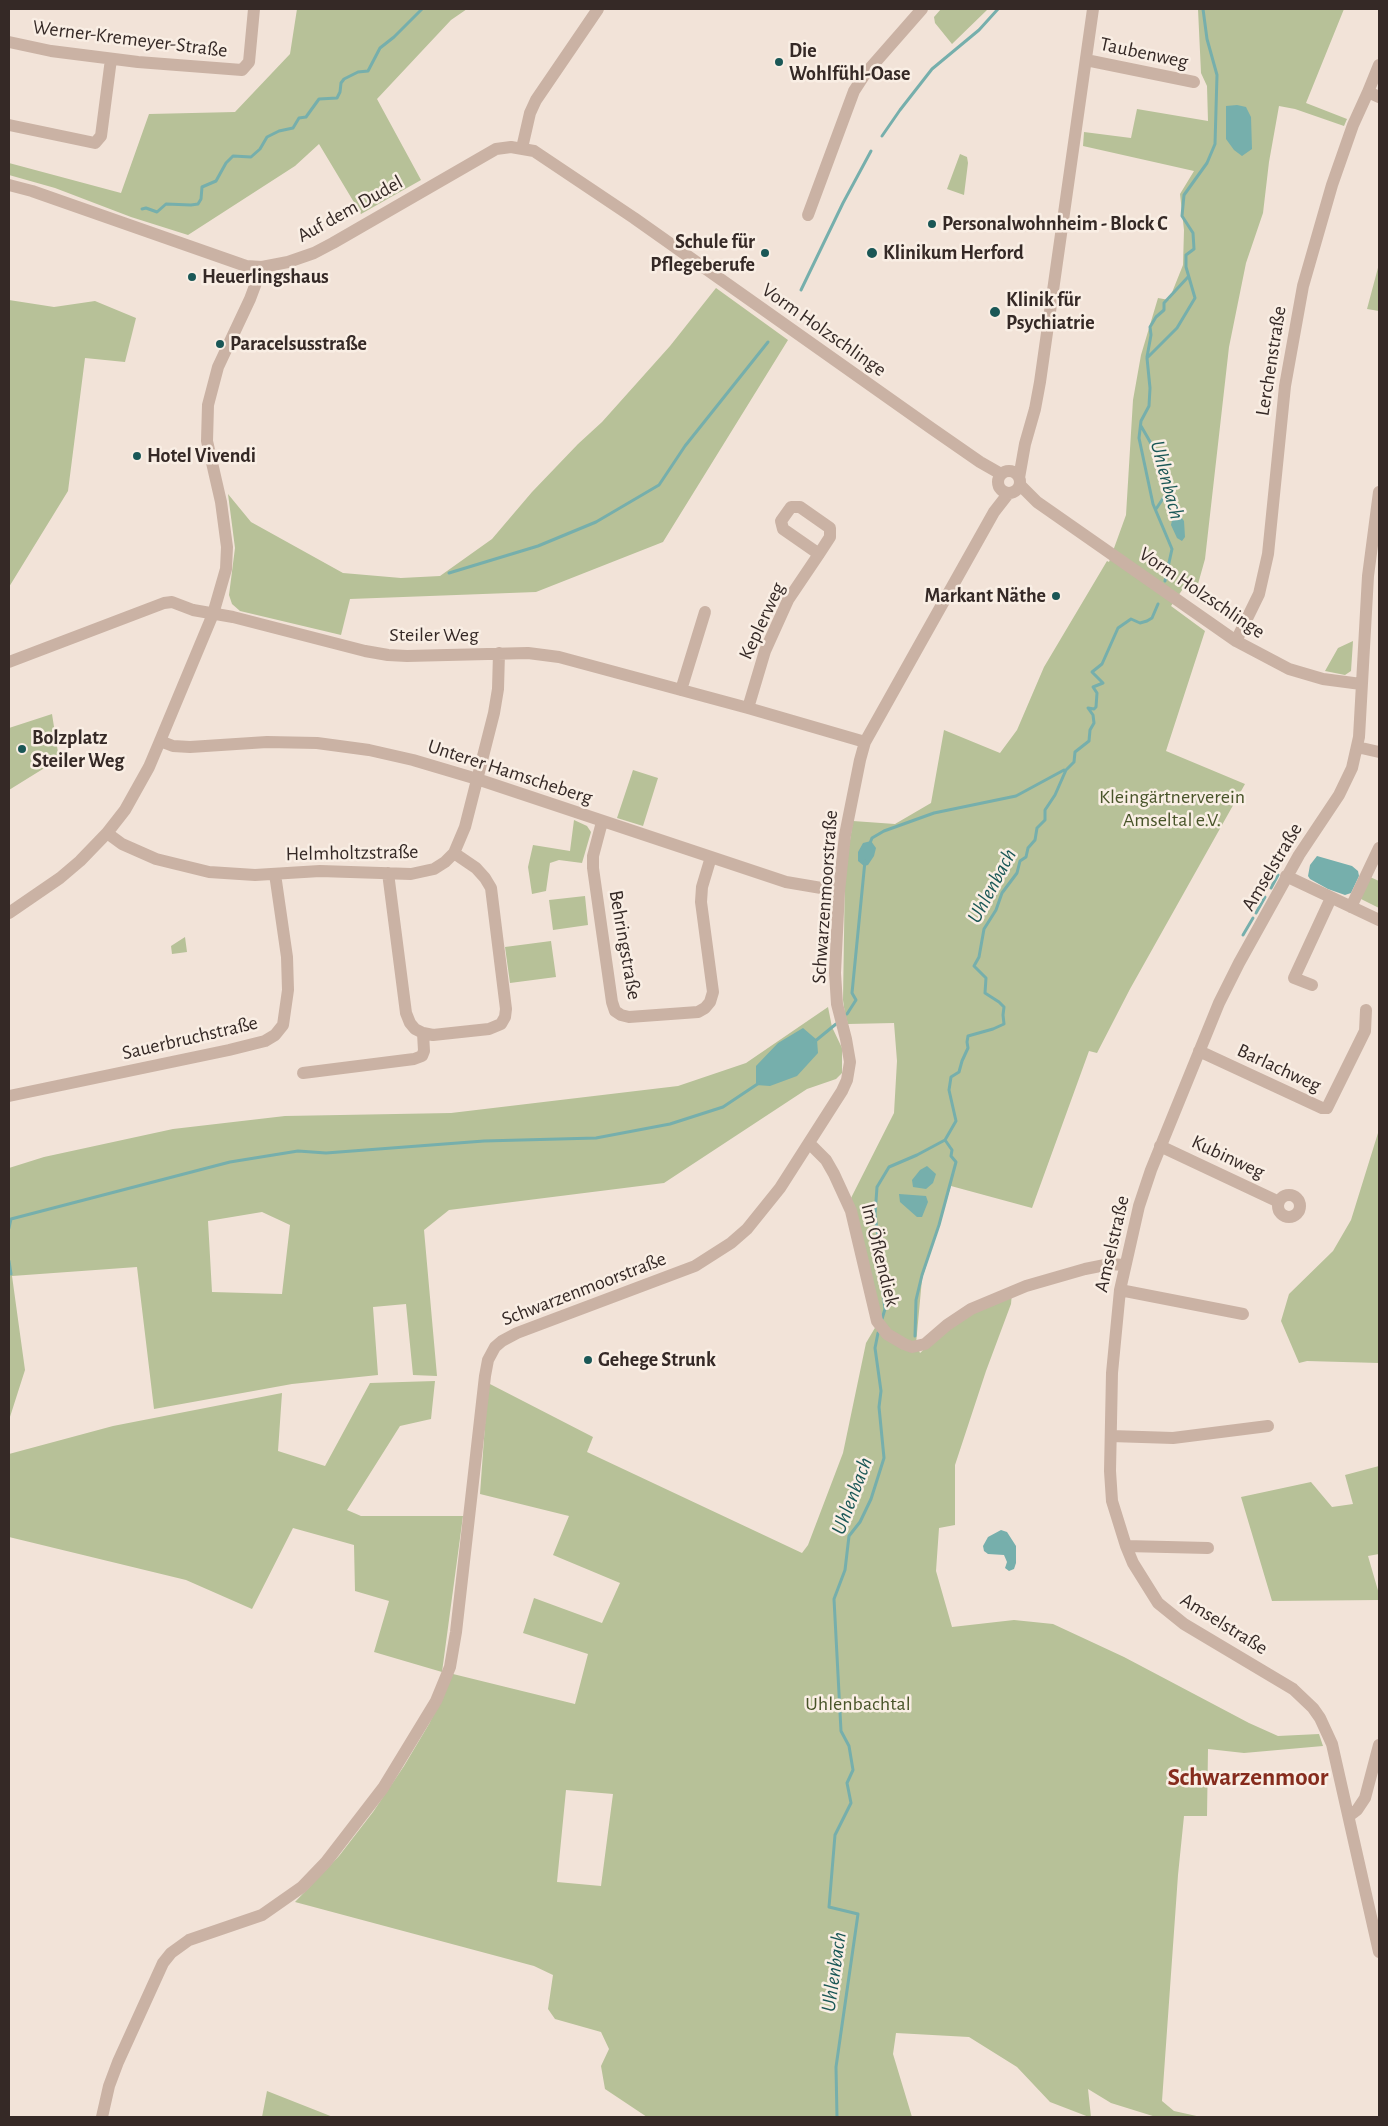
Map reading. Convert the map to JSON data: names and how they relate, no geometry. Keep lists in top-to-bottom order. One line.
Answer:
{"streets":{"street":["Werner-Kremeyer-Straße","Taubenweg","Auf dem Dudel","Vorm Holzschlinge","Lerchenstraße","Keplerweg","Steiler Weg","Unterer Hamscheberg","Helmholtzstraße","Amselstraße","Schwarzenmoorstraße","Behringstraße","Sauerbruchstraße","Barlachweg","Kubinweg","Im Öfkendiek"]},"crossings":[["Taubenweg","Schwarzenmoorstraße"],["Auf dem Dudel","Vorm Holzschlinge"],["Vorm Holzschlinge","Lerchenstraße"],["Vorm Holzschlinge","Amselstraße"],["Vorm Holzschlinge","Schwarzenmoorstraße"],["Keplerweg","Steiler Weg"],["Steiler Weg","Helmholtzstraße"],["Steiler Weg","Schwarzenmoorstraße"],["Unterer Hamscheberg","Helmholtzstraße"],["Unterer Hamscheberg","Schwarzenmoorstraße"],["Unterer Hamscheberg","Behringstraße"],["Helmholtzstraße","Sauerbruchstraße"],["Amselstraße","Barlachweg"],["Amselstraße","Kubinweg"],["Amselstraße","Im Öfkendiek"],["Schwarzenmoorstraße","Im Öfkendiek"]],"districts":["Schwarzenmoor"],"water":["Uhlenbach"],"parks":["Kleingärtnerverein Amseltal e.V.","Uhlenbachtal"],"places":["Die Wohlfühl-Oase","Personalwohnheim - Block C","Schule für Pflegeberufe","Klinikum Herford","Heuerlingshaus","Klinik für Psychiatrie","Paracelsusstraße","Hotel Vivendi","Markant Näthe","Bolzplatz Steiler Weg","Gehege Strunk"]}
